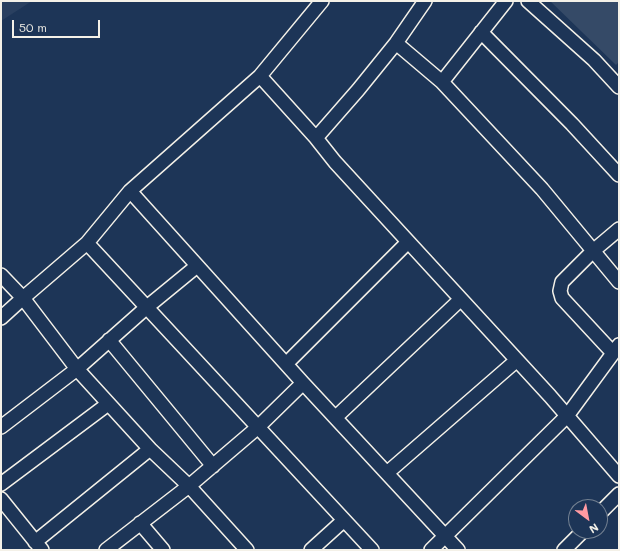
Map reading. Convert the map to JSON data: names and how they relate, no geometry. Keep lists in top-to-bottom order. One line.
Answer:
{"scale_bar":"50 m","north":"bottom right"}
